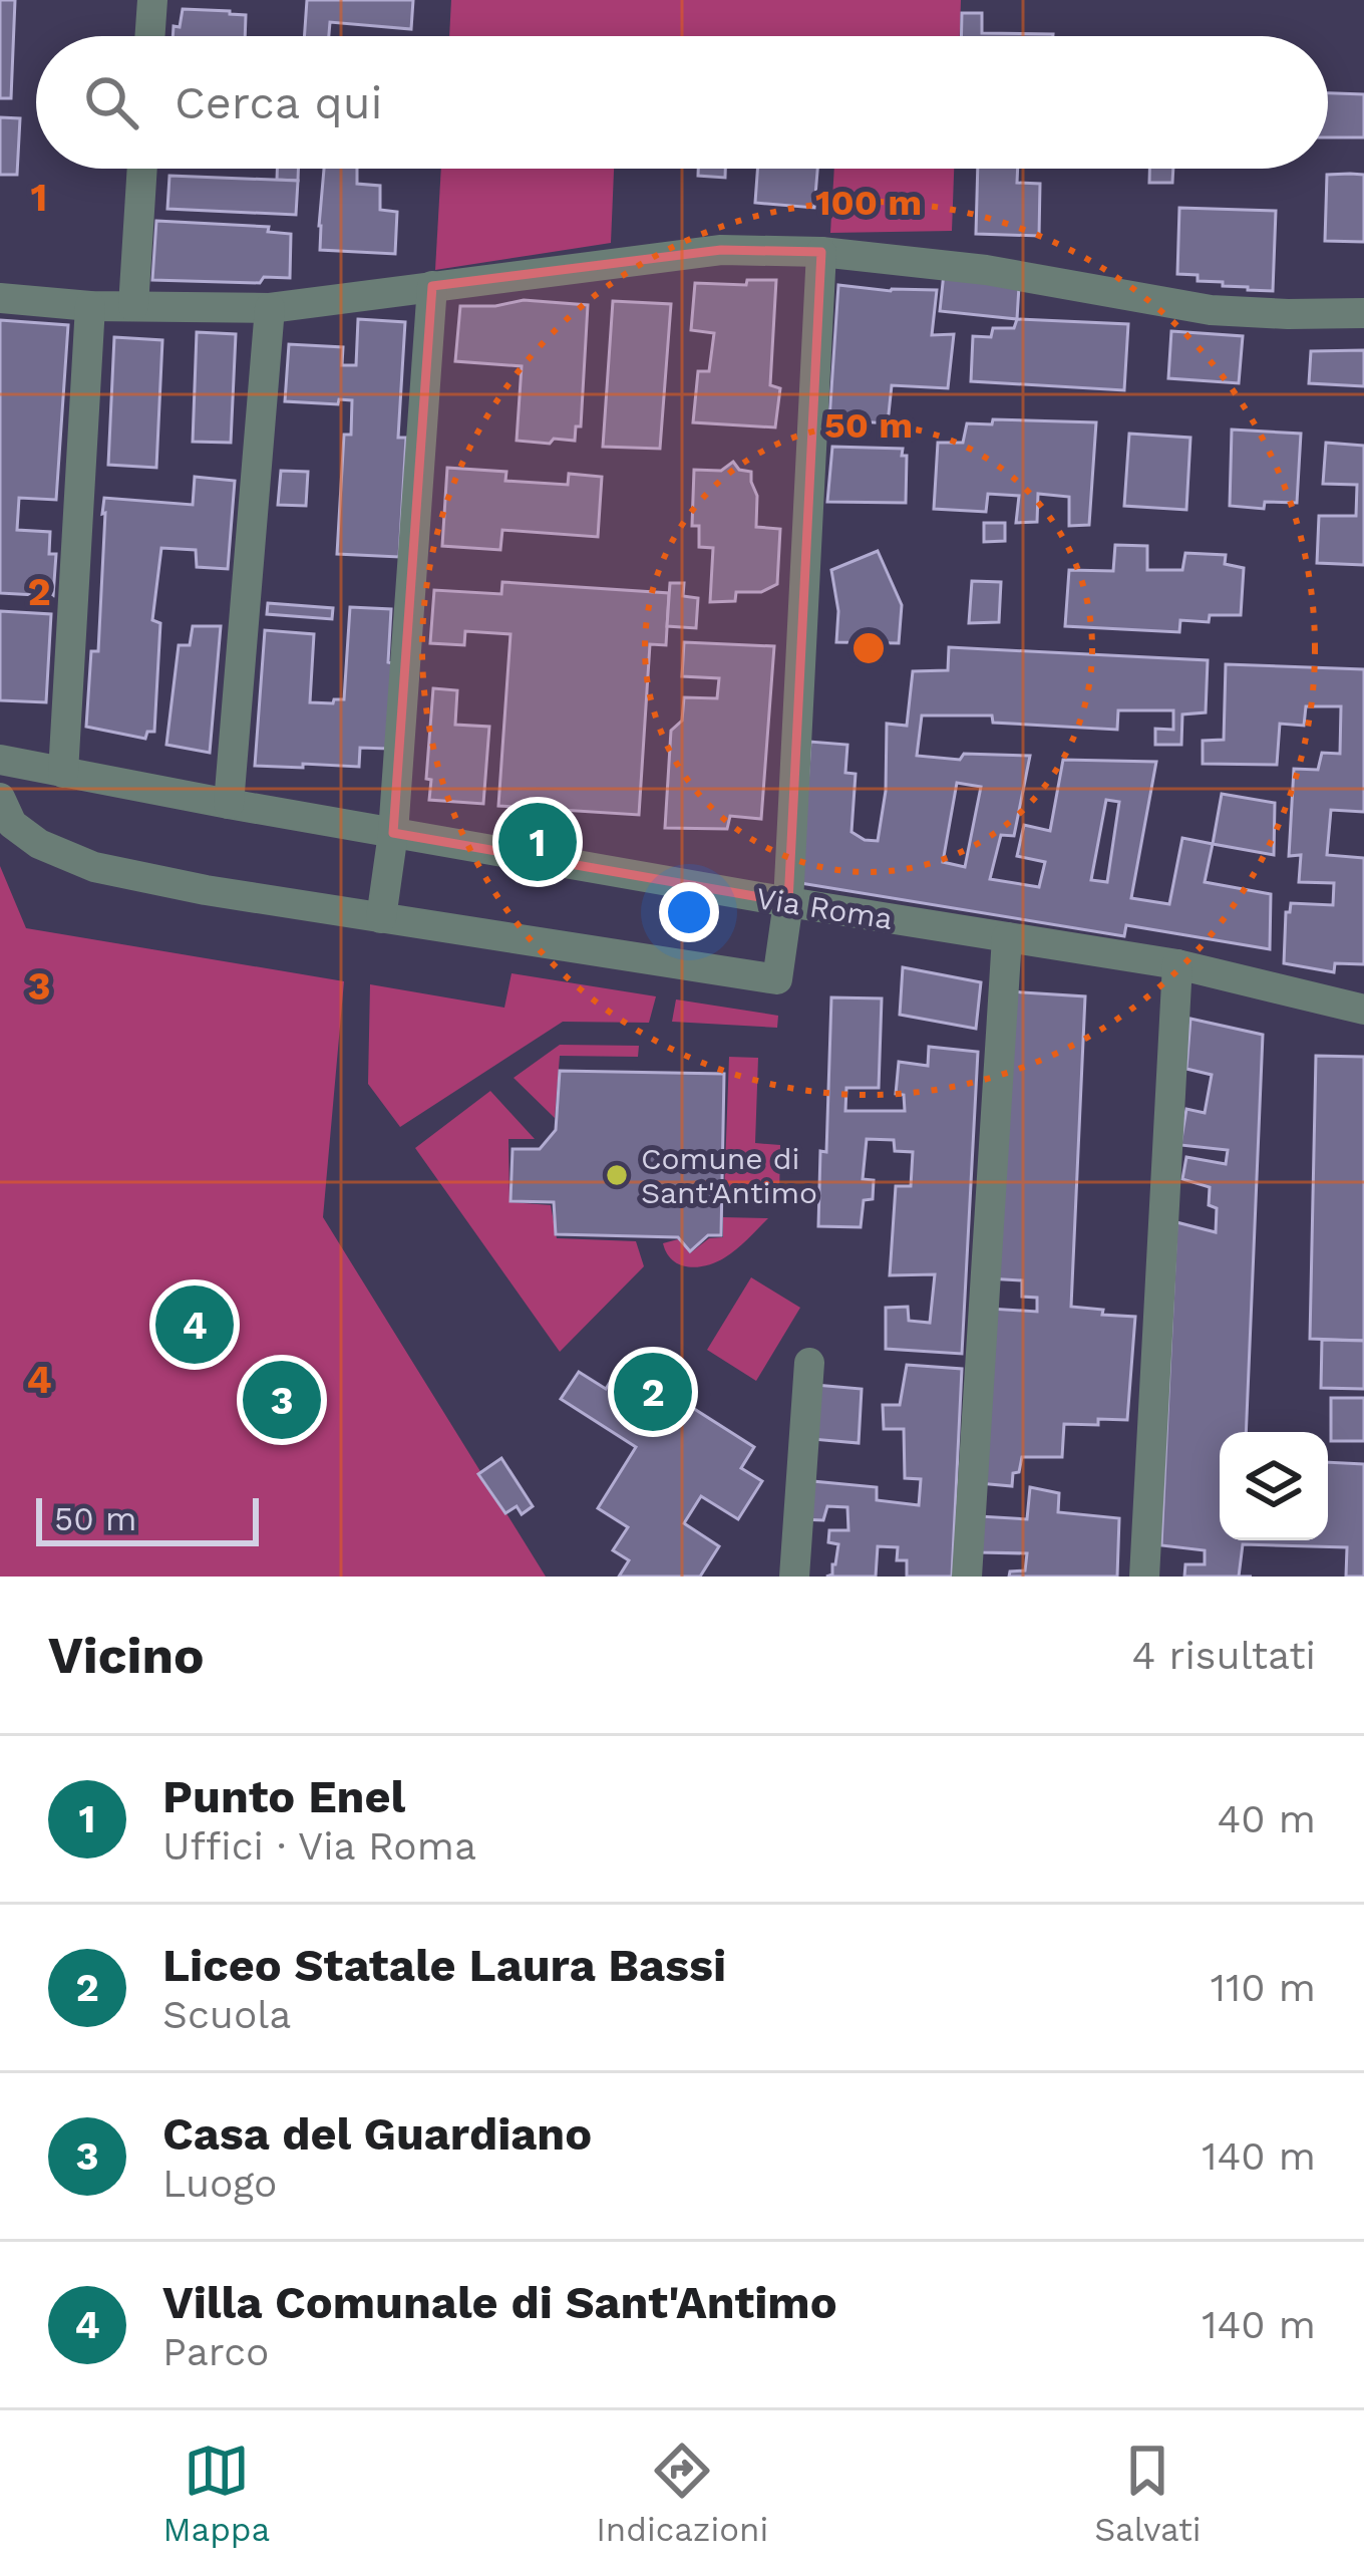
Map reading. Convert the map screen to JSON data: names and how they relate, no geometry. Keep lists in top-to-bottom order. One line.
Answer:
{"streets":{"street":["Via Roma"]},"places":["Comune di Sant'Antimo"],"scale_bar":"50 m","page":{"search":"Cerca qui","pins":["1","4","2","3"],"scale":"50 m","heading":["Vicino","4 risultati"],"list":[{"mark":"1","name":"Punto Enel","note":"Uffici · Via Roma","value":"40 m"},{"mark":"2","name":"Liceo Statale Laura Bassi","note":"Scuola","value":"110 m"},{"mark":"3","name":"Casa del Guardiano","note":"Luogo","value":"140 m"},{"mark":"4","name":"Villa Comunale di Sant'Antimo","note":"Parco","value":"140 m"}],"nav":["Mappa","Indicazioni","Salvati"]},"grid":{"rows":["1","2","3","4"]},"rings":["100 m","50 m"]}
